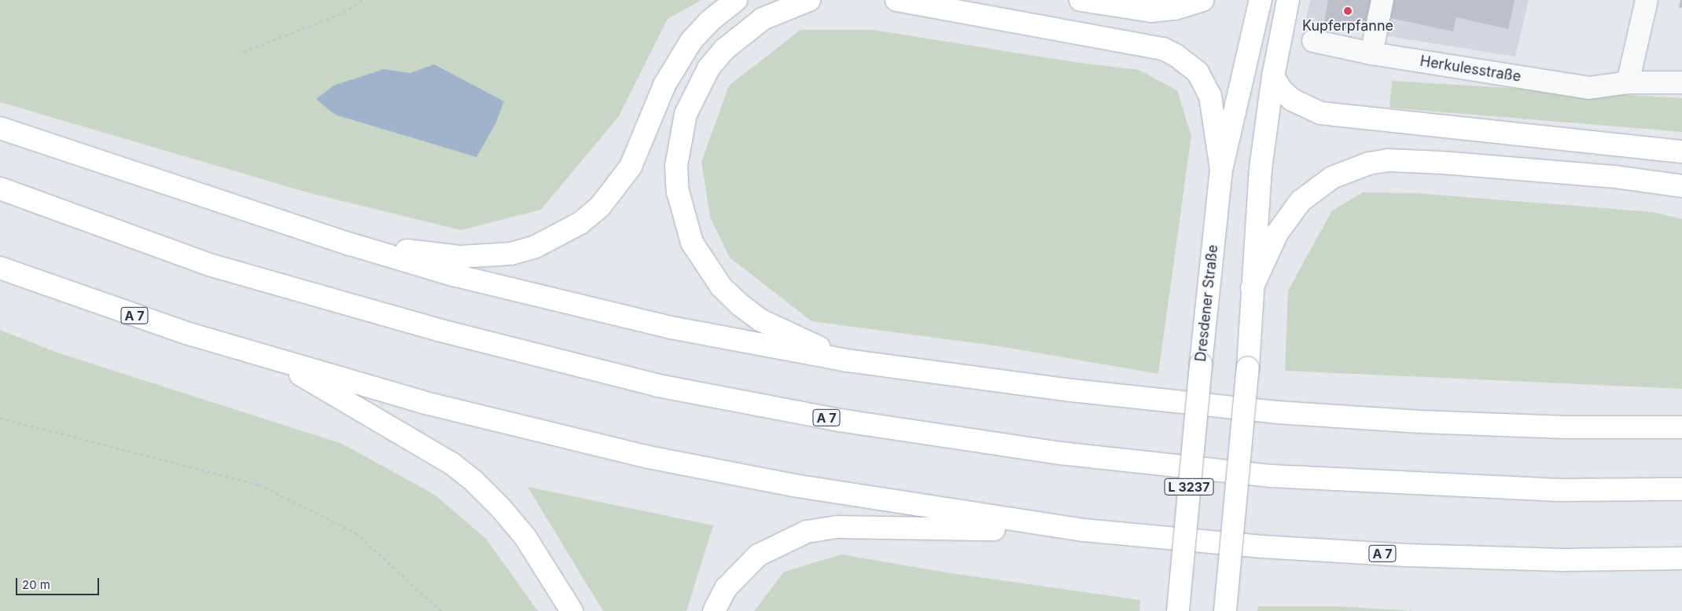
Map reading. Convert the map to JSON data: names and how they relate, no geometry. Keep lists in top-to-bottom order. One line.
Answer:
{"streets":{"main road":["Dresdener Straße","A 7","L 3237"],"street":["Herkulesstraße"]},"places":["Kupferpfanne"],"scale_bar":"20 m"}
